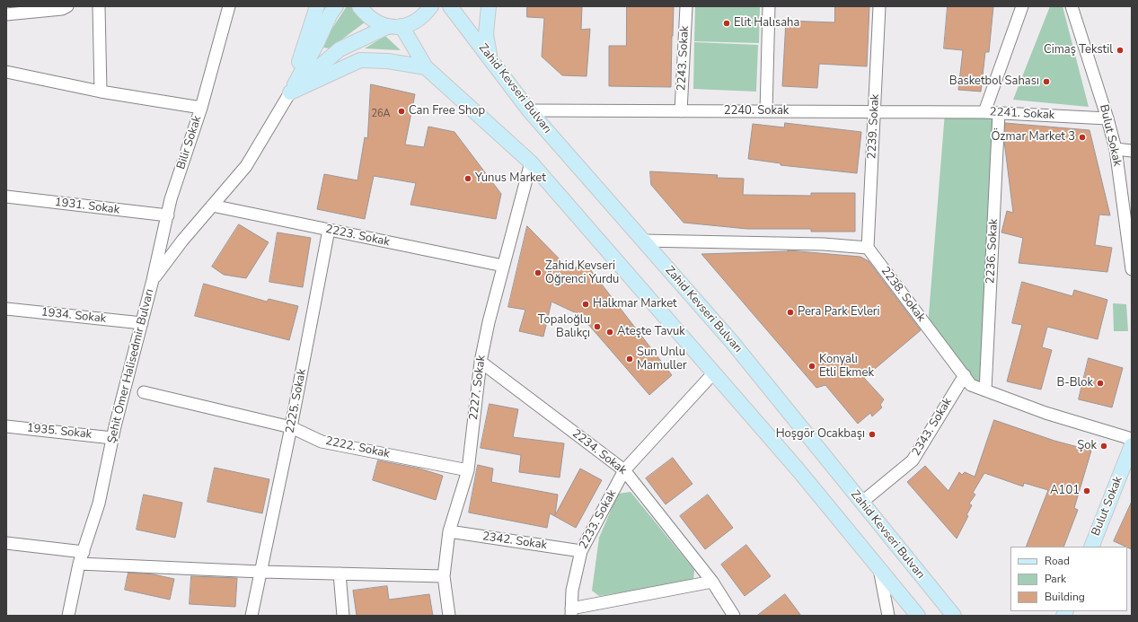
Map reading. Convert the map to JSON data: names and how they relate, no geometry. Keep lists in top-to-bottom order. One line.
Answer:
{"streets":{"main road":["Zahid Kevseri Bulvarı","Bulut Sokak"],"street":["2243. Sokak","2240. Sokak","2241. Sokak","2239. Sokak","Bilir Sokak","1931. Sokak","2223. Sokak","2236. Sokak","2238. Sokak","1934. Sokak","Şehit Ömer Halisedmir Bulvarı","2227. Sokak","2225. Sokak","2343. Sokak","1935. Sokak","2222. Sokak","2234. Sokak","2233. Sokak","2342. Sokak"]},"crossings":[["2243. Sokak","2240. Sokak"],["Zahid Kevseri Bulvarı","2240. Sokak"],["Zahid Kevseri Bulvarı","2343. Sokak"],["2240. Sokak","2241. Sokak"],["2240. Sokak","2239. Sokak"],["2241. Sokak","Bulut Sokak"],["2241. Sokak","2236. Sokak"],["2239. Sokak","2238. Sokak"],["Bilir Sokak","1931. Sokak"],["Bilir Sokak","Şehit Ömer Halisedmir Bulvarı"],["2223. Sokak","Şehit Ömer Halisedmir Bulvarı"],["2223. Sokak","2227. Sokak"],["2223. Sokak","2225. Sokak"],["2236. Sokak","2238. Sokak"],["2238. Sokak","2343. Sokak"],["1934. Sokak","Şehit Ömer Halisedmir Bulvarı"],["Şehit Ömer Halisedmir Bulvarı","1935. Sokak"],["2227. Sokak","2222. Sokak"],["2227. Sokak","2234. Sokak"],["2227. Sokak","2342. Sokak"],["2225. Sokak","2222. Sokak"],["2234. Sokak","2233. Sokak"],["2233. Sokak","2342. Sokak"]],"places":["Elit Halısaha","Cimaş Tekstil","Basketbol Sahası","Can Free Shop","Özmar Market 3","Yunus Market","Zahid Kevseri Öğrenci Yurdu","Halkmar Market","Pera Park Evleri","Topaloğlu Balıkçı","Ateşte Tavuk","Sun Unlu Mamuller","Konyalı Etli Ekmek","B-Blok","Hoşgör Ocakbaşı","Şok","A101"],"house_numbers":["26A"],"legend":["Road","Park","Building"]}
